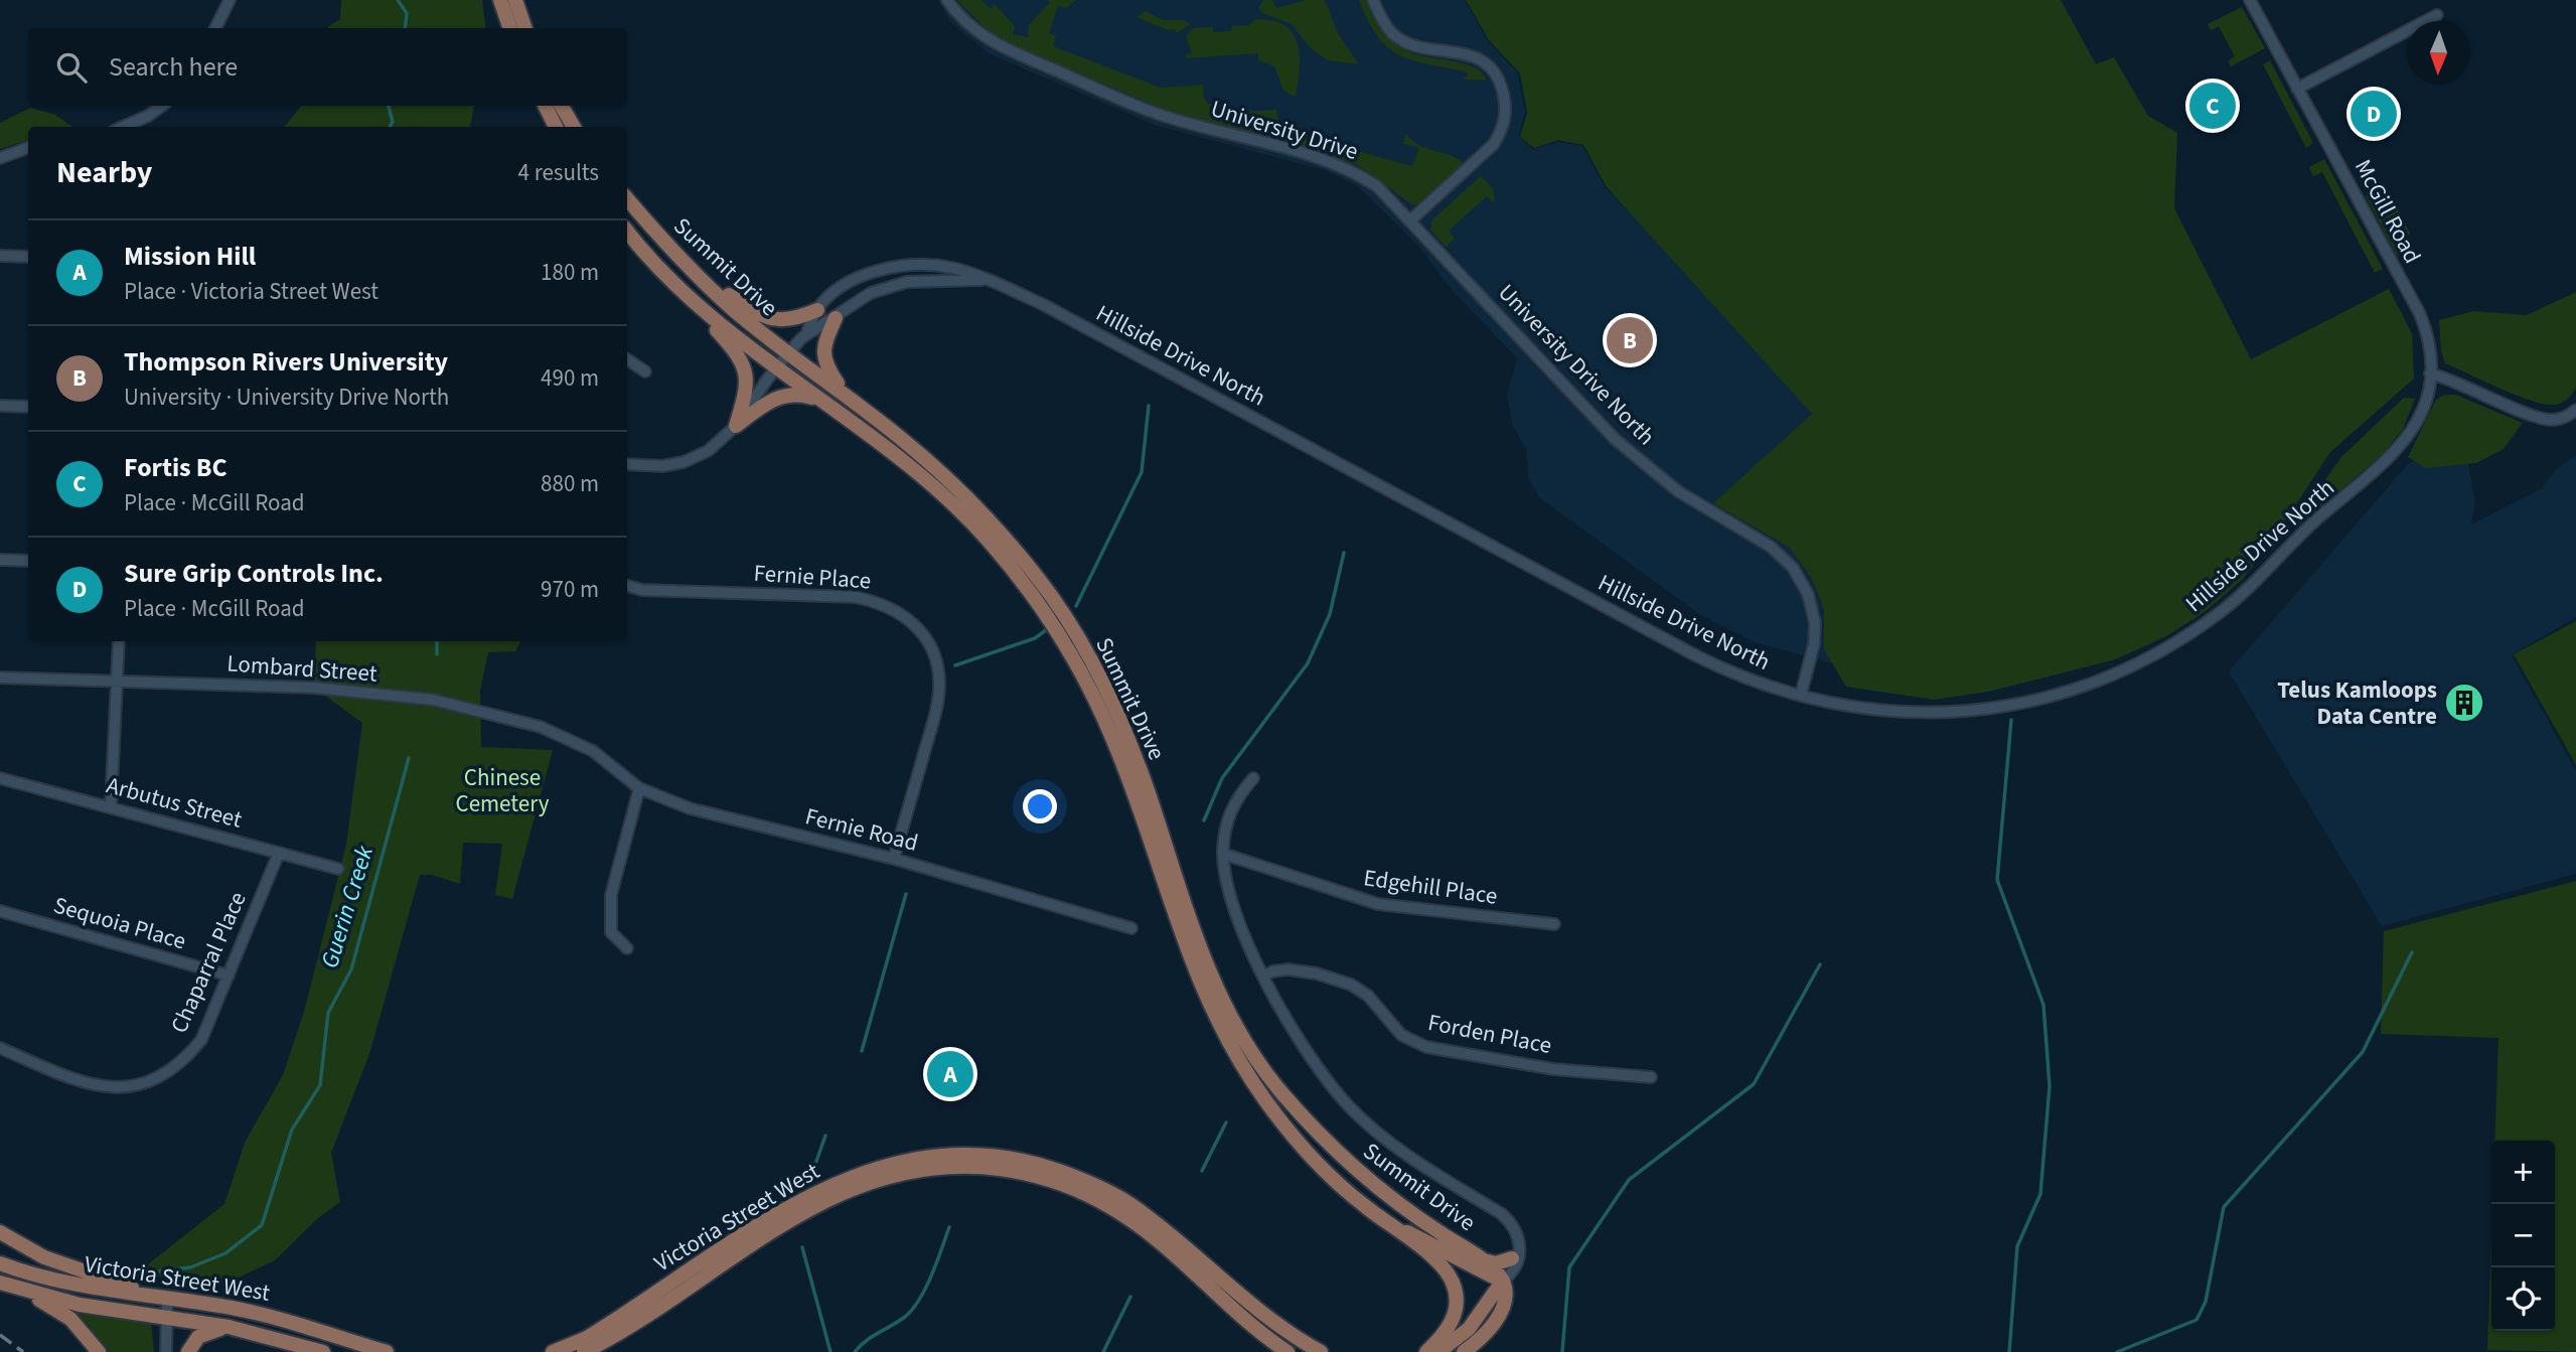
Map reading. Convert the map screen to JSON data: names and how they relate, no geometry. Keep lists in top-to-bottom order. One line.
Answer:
{"streets":{"main road":["Summit Drive","Victoria Street West"],"street":["University Drive","McGill Road","Hillside Drive North","University Drive North","Fernie Place","Lombard Street","Arbutus Street","Fernie Road","Edgehill Place","Sequoia Place","Chaparral Place","Forden Place"]},"crossings":[["University Drive","University Drive North"],["McGill Road","Hillside Drive North"],["Summit Drive","Hillside Drive North"],["Fernie Place","Fernie Road"],["Lombard Street","Fernie Road"],["Arbutus Street","Chaparral Place"],["Sequoia Place","Chaparral Place"]],"water":["Guerin Creek"],"parks":["Chinese Cemetery"],"places":{"building":["Telus Kamloops Data Centre"]},"north":"bottom","page":{"search":"Search here","pins":["C","D","B","A"],"heading":["Nearby","4 results"],"list":[{"mark":"A","name":"Mission Hill","note":"Place · Victoria Street West","value":"180 m"},{"mark":"B","name":"Thompson Rivers University","note":"University · University Drive North","value":"490 m"},{"mark":"C","name":"Fortis BC","note":"Place · McGill Road","value":"880 m"},{"mark":"D","name":"Sure Grip Controls Inc.","note":"Place · McGill Road","value":"970 m"}],"map_buttons":["+","−"]}}
